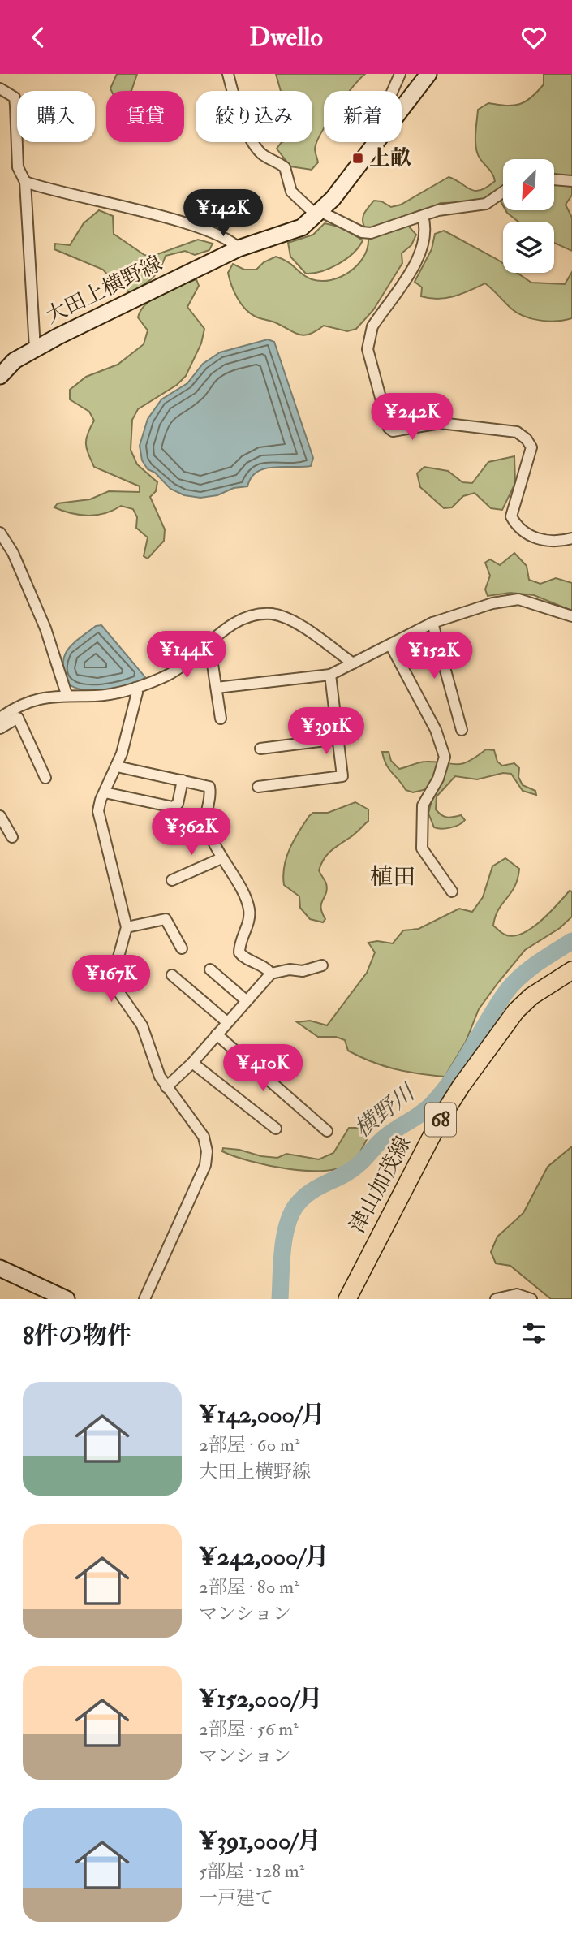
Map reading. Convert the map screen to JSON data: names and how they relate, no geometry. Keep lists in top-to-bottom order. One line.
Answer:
{"streets":{"main road":["大田上横野線","68","津山加茂線"]},"districts":["植田"],"water":["横野川"],"places":{"transit":["上畝"]},"north":"bottom left","page":{"header":"Dwello","chip":["購入","賃貸","絞り込み","新着"],"price":["¥142K","¥242K","¥144K","¥152K","¥391K","¥362K","¥167K","¥410K"],"heading":"8件の物件","list":[{"name":"¥142,000/月","note":"2部屋 · 60 m² · 大田上横野線"},{"name":"¥242,000/月","note":"2部屋 · 80 m² · マンション"},{"name":"¥152,000/月","note":"2部屋 · 56 m² · マンション"},{"name":"¥391,000/月","note":"5部屋 · 128 m² · 一戸建て"}]}}
